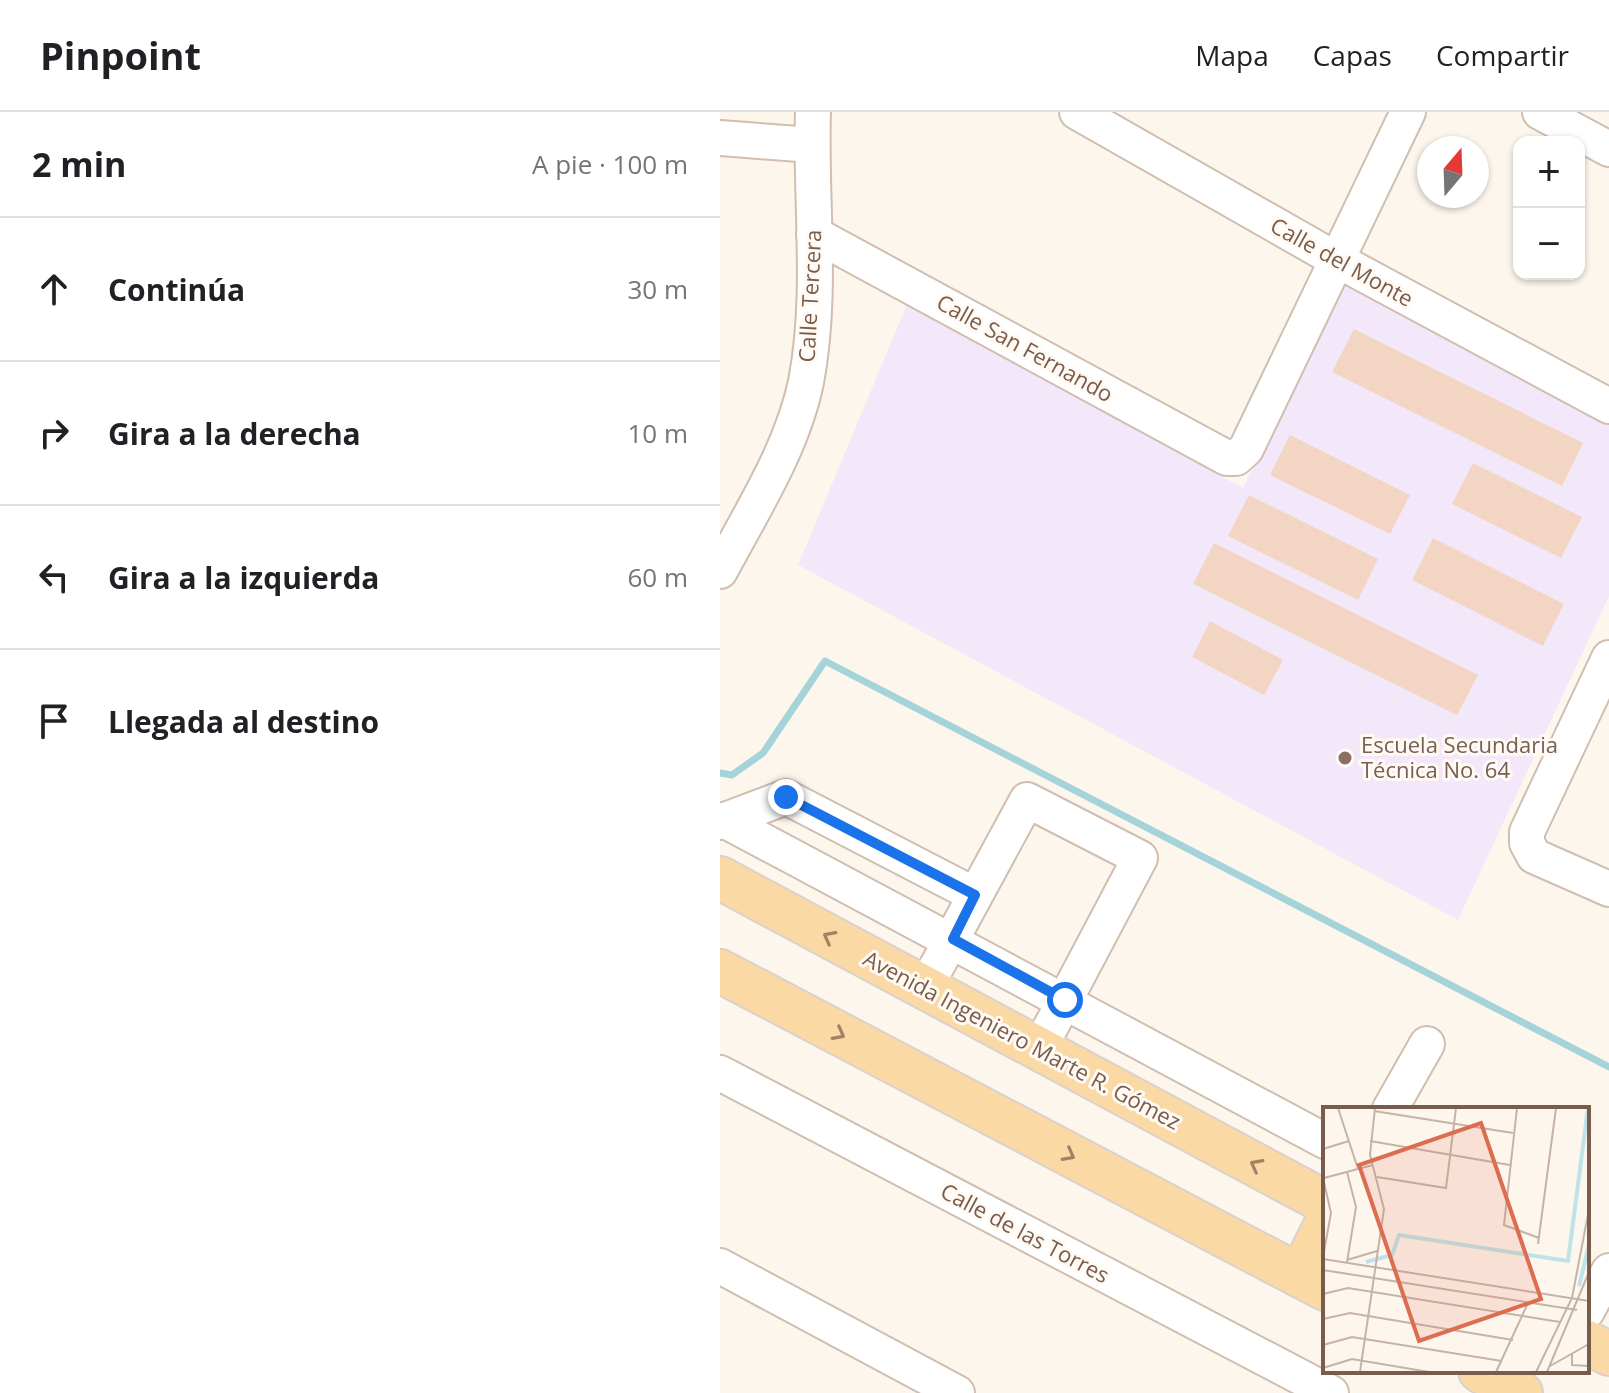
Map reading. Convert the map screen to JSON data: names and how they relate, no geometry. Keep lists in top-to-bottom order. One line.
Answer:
{"streets":{"main road":["Avenida Ingeniero Marte R. Gómez"],"street":["Calle del Monte","Calle Tercera","Calle San Fernando","Calle de las Torres"]},"crossings":[["Calle del Monte","Calle San Fernando"],["Calle Tercera","Calle San Fernando"]],"places":["Escuela Secundaria Técnica No. 64"],"north":"top","page":{"header":"Pinpoint","nav":["Mapa","Capas","Compartir"],"heading":["2 min","A pie · 100 m"],"map_buttons":["+","−"],"list":[["Continúa","30 m"],["Gira a la derecha","10 m"],["Gira a la izquierda","60 m"],"Llegada al destino"]}}
